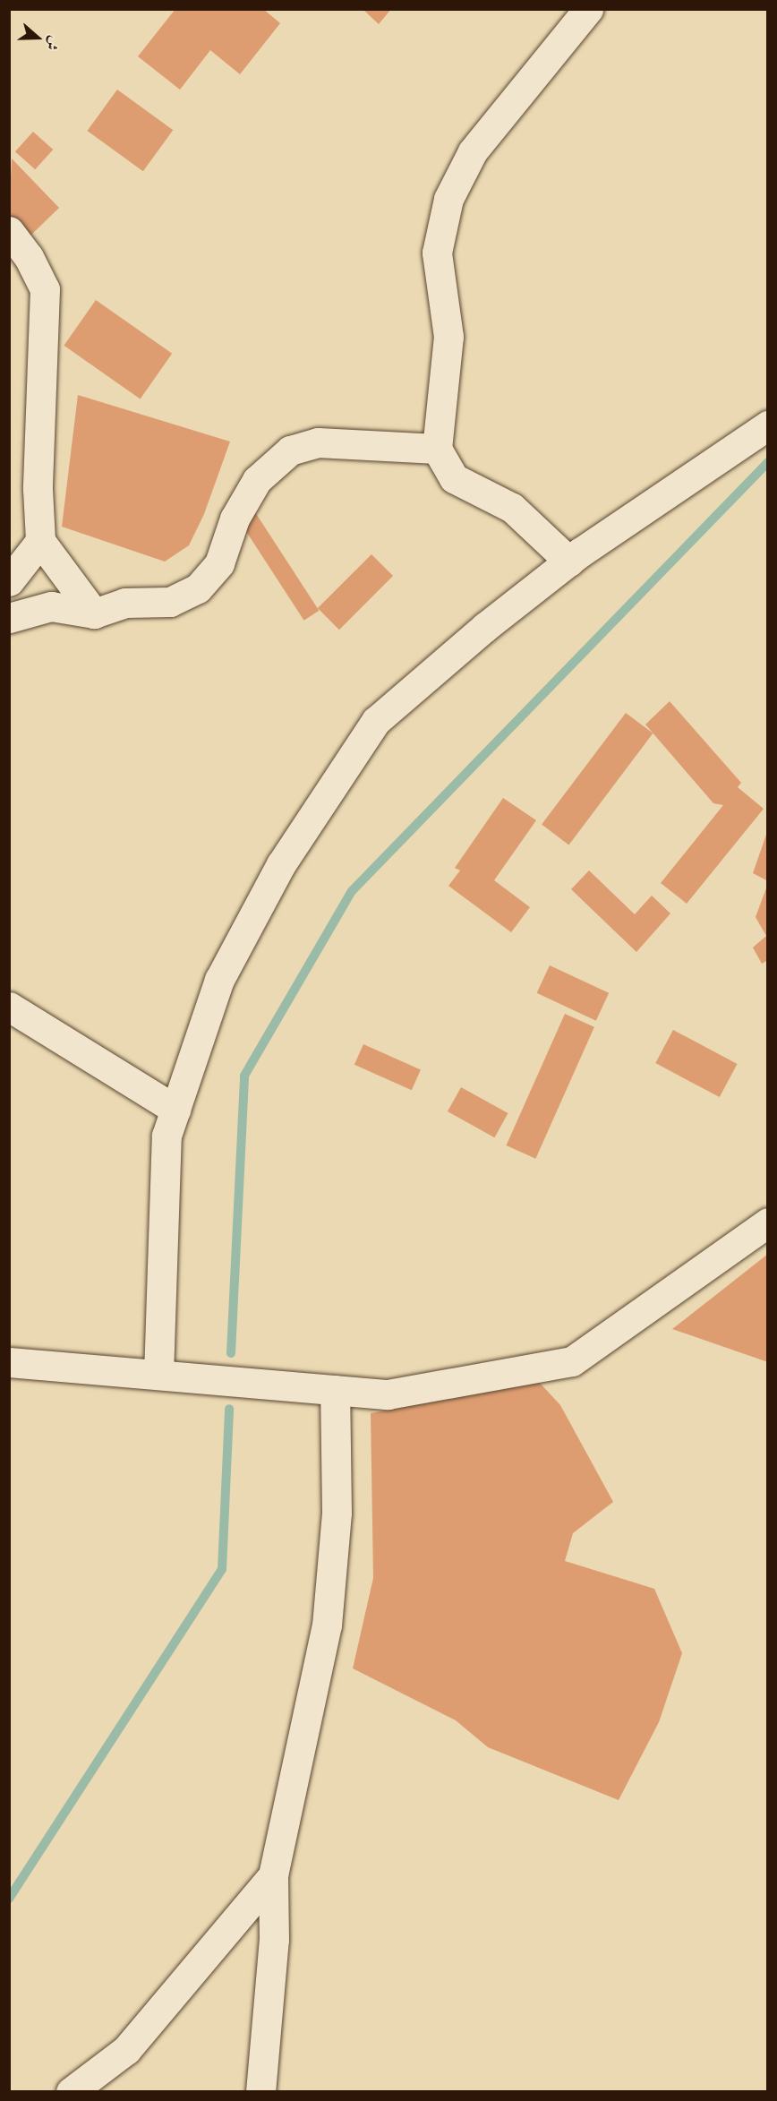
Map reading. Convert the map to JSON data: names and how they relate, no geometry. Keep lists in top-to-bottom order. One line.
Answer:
{"north":"right"}
